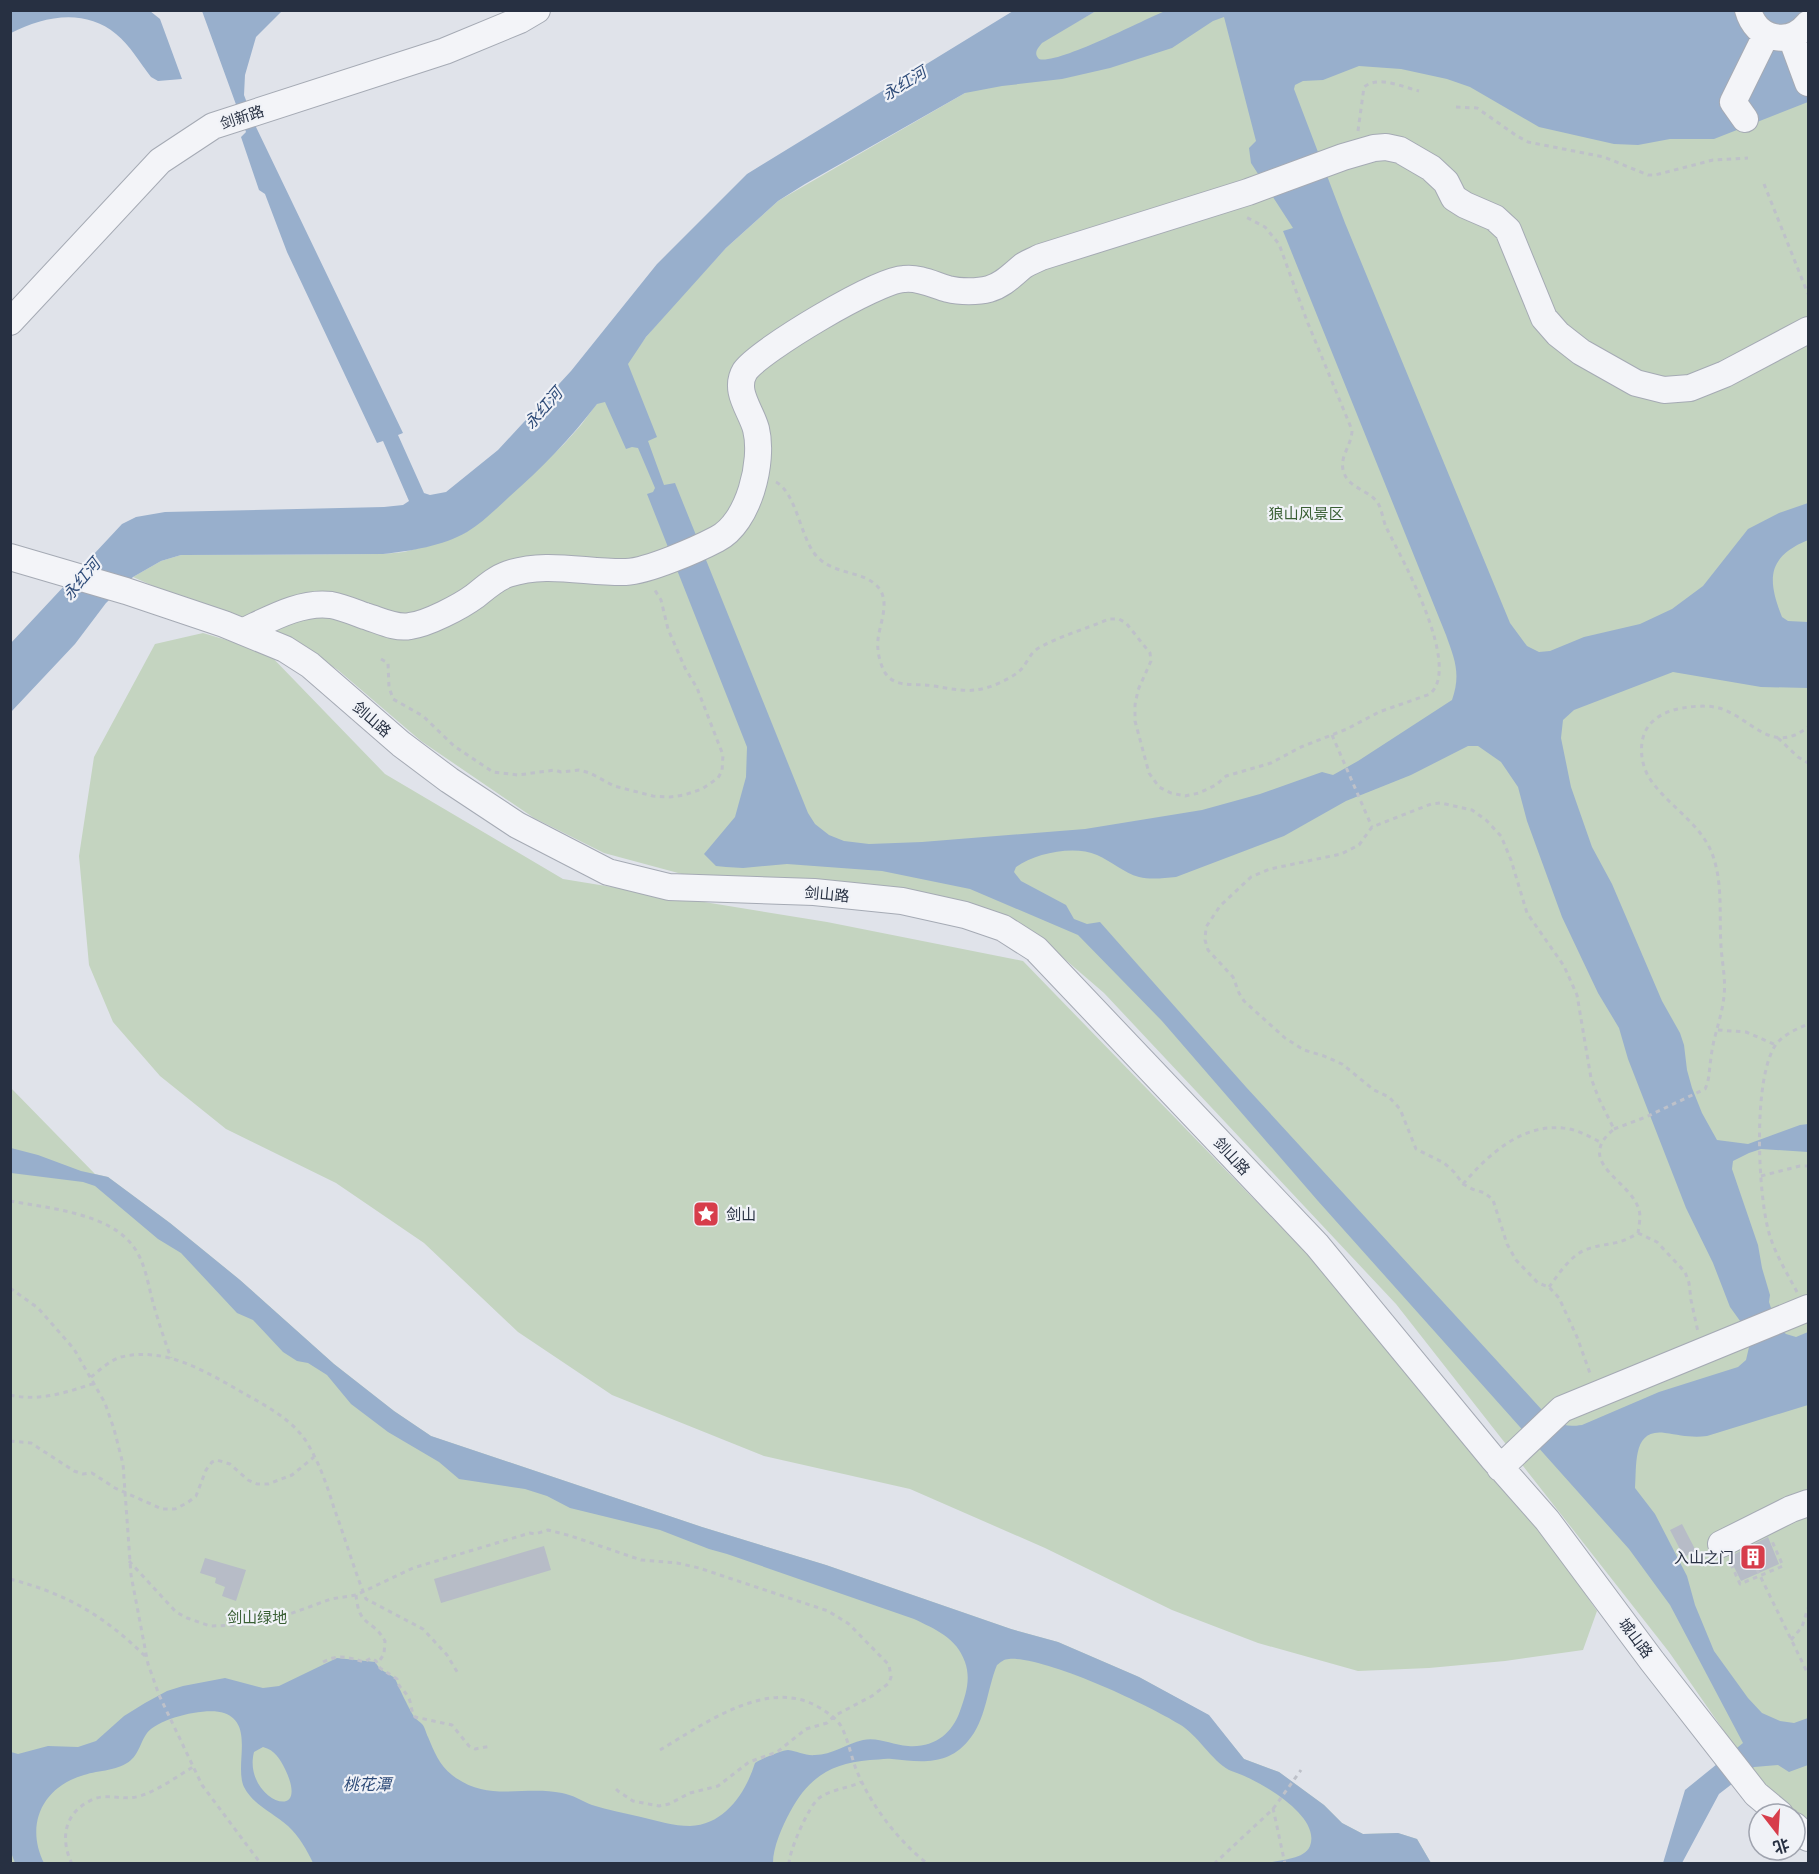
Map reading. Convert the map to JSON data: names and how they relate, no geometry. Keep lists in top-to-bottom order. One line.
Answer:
{"streets":{"street":["剑新路","剑山路","城山路"]},"crossings":[["剑山路","城山路"]],"water":["永红河","桃花潭"],"parks":["狼山风景区","剑山绿地"],"places":{"place":["剑山"],"building":["入山之门"]},"north":"bottom"}
